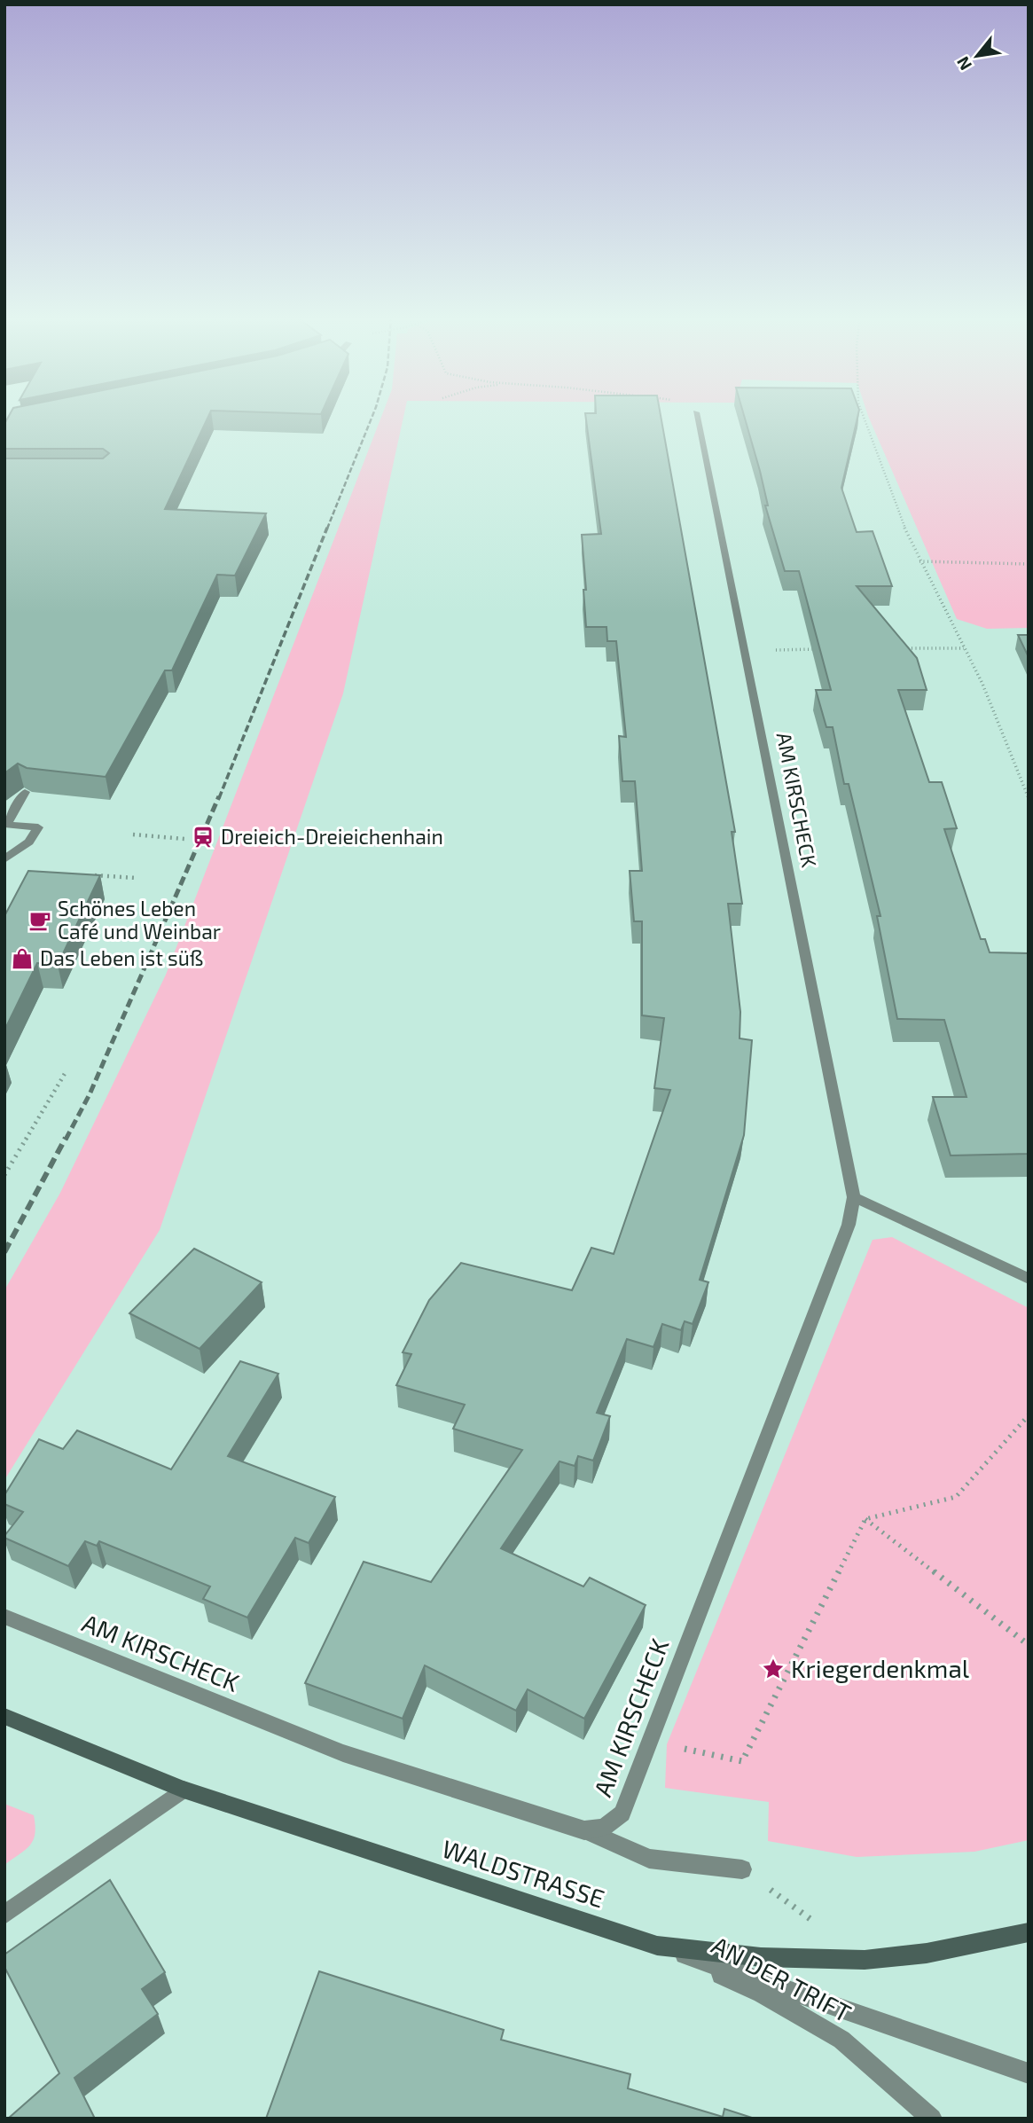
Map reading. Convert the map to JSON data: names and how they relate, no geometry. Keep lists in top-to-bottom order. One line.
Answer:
{"streets":{"street":["AM KIRSCHECK","WALDSTRASSE","AN DER TRIFT"]},"crossings":[["WALDSTRASSE","AN DER TRIFT"]],"places":{"station":["Dreieich-Dreieichenhain"],"cafe":["Schönes Leben Café und Weinbar"],"shop":["Das Leben ist süß"],"place":["Kriegerdenkmal"]},"north":"bottom left"}
